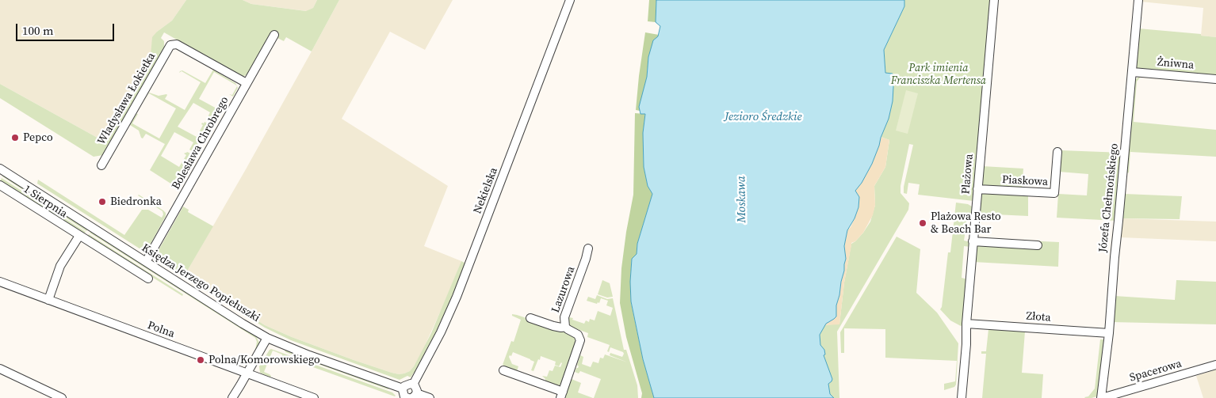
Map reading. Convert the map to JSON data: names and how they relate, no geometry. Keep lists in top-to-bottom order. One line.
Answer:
{"streets":{"street":["Żniwna","Władysława Łokietka","Bolesława Chrobrego","Plażowa","Piaskowa","Nekielska","Józefa Chełmońskiego","1 Sierpnia","Księdza Jerzego Popiełuszki","Lazurowa","Złota","Polna","Spacerowa"]},"crossings":[["Żniwna","Józefa Chełmońskiego"],["Władysława Łokietka","Bolesława Chrobrego"],["Bolesława Chrobrego","Księdza Jerzego Popiełuszki"],["Plażowa","Piaskowa"],["Plażowa","Złota"],["Nekielska","Księdza Jerzego Popiełuszki"],["Józefa Chełmońskiego","Złota"],["Józefa Chełmońskiego","Spacerowa"]],"water":["Jezioro Średzkie","Moskawa"],"parks":["Park imienia Franciszka Mertensa"],"places":["Pepco","Biedronka","Plażowa Resto & Beach Bar","Polna/Komorowskiego"],"scale_bar":"100 m"}
